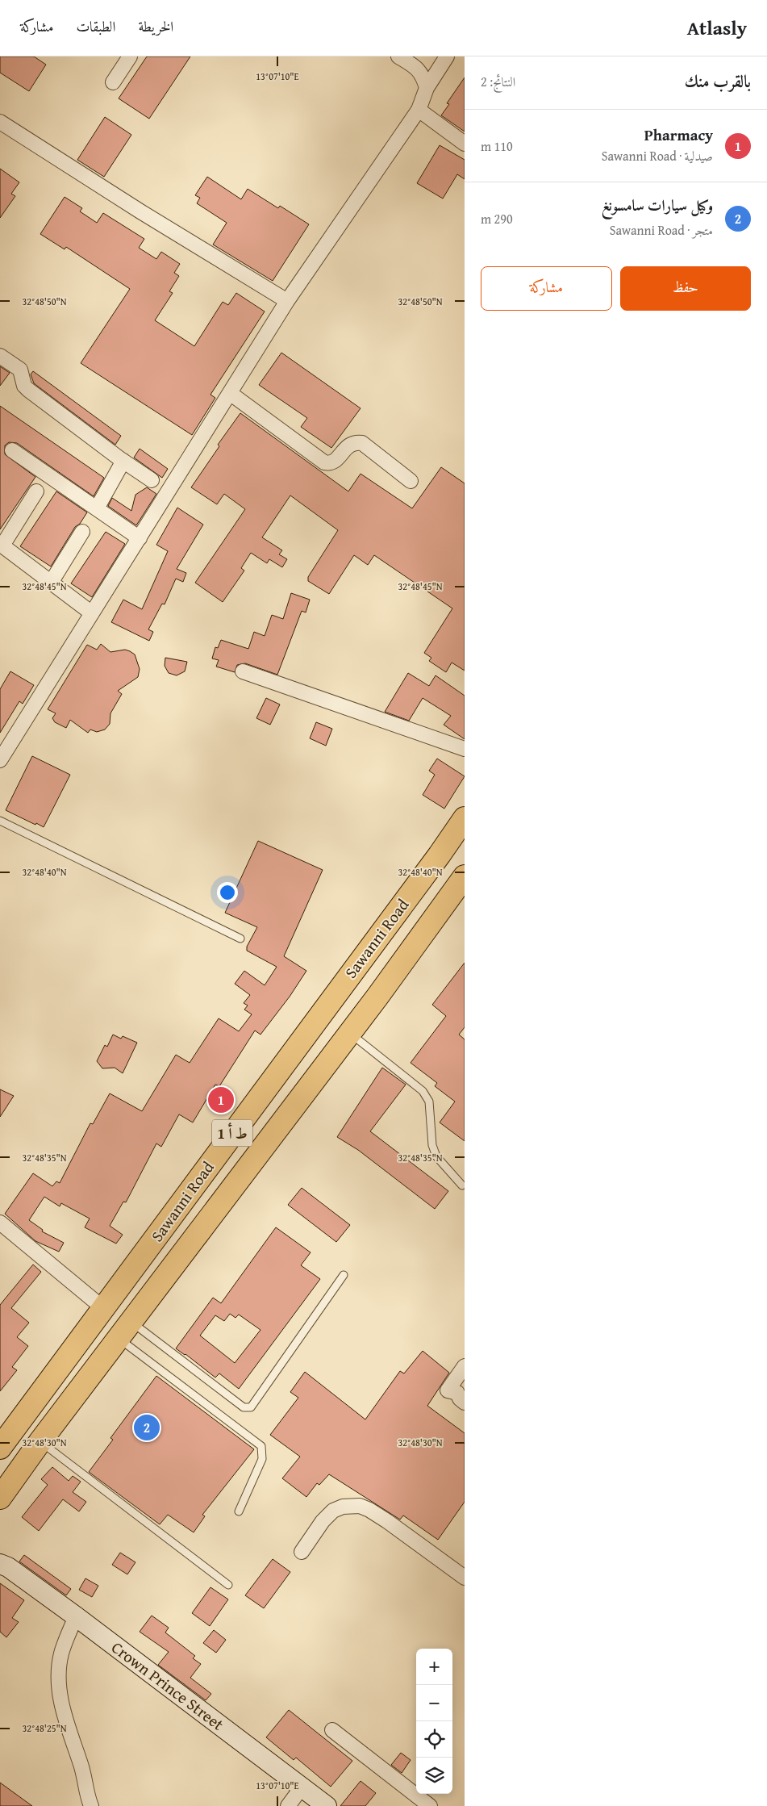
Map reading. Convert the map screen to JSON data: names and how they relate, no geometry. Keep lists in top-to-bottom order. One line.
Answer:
{"streets":{"highway":["Sawanni Road","ط أ 1"],"main road":["Crown Prince Street"]},"page":{"header":"Atlasly","nav":["الخريطة","الطبقات","مشاركة"],"heading":["بالقرب منك","النتائج: 2"],"list":[{"mark":"1","name":"Pharmacy","note":"صيدلية · Sawanni Road","value":"110 m"},{"mark":"2","name":"وكيل سيارات سامسونغ","note":"متجر · Sawanni Road","value":"290 m"}],"buttons":["حفظ","مشاركة"],"pins":["1","2"],"map_buttons":["+","−"]},"coordinates":["13°07'10\"E","32°48'50\"N","32°48'45\"N","32°48'40\"N","32°48'35\"N","32°48'30\"N","32°48'25\"N"]}
